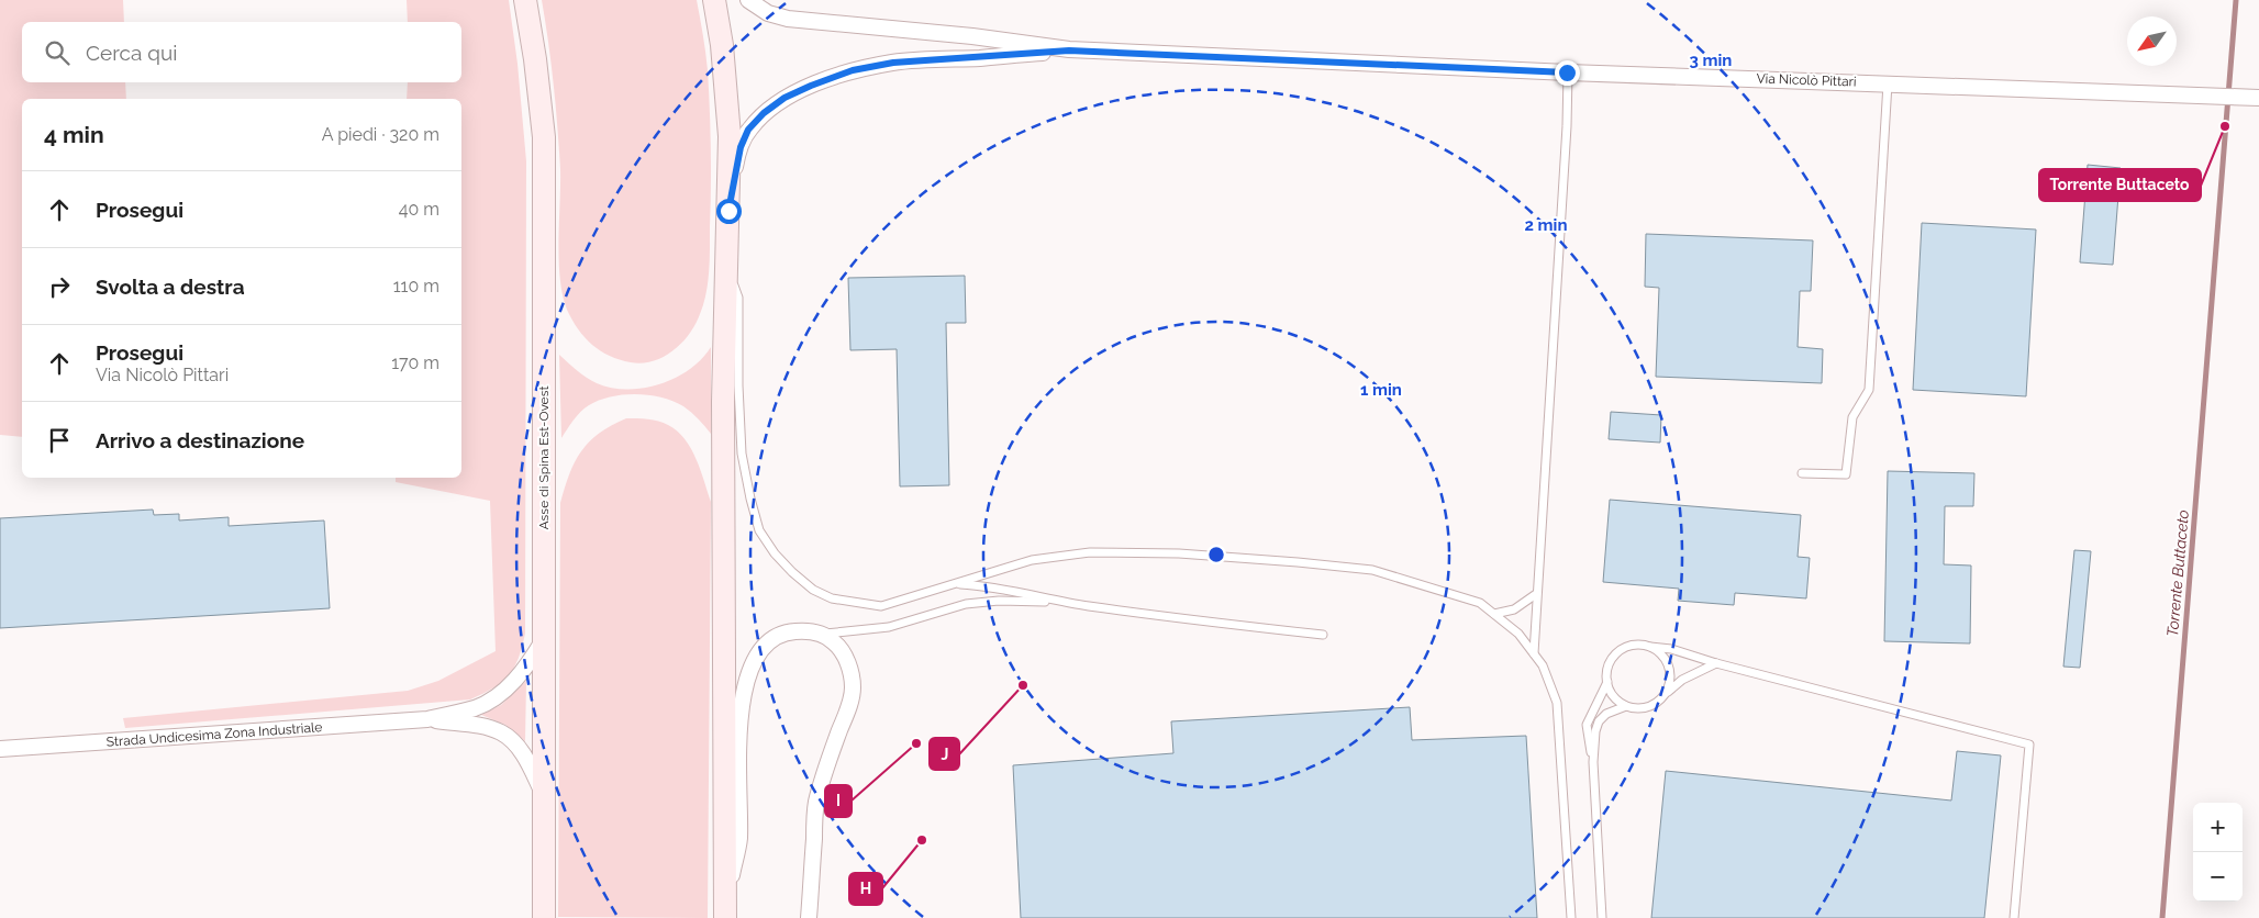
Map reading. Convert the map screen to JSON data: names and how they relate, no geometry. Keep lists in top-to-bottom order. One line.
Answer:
{"streets":{"main road":["Asse di Spina Est-Ovest"],"street":["Via Nicolò Pittari","Strada Undicesima Zona Industriale"]},"water":["Torrente Buttaceto"],"places":["Torrente Buttaceto","J","I","H"],"north":"bottom left","page":{"search":"Cerca qui","heading":["4 min","A piedi · 320 m"],"list":[["Prosegui","40 m"],["Svolta a destra","110 m"],["Prosegui","Via Nicolò Pittari","170 m"],"Arrivo a destinazione"],"map_buttons":["+","−"]},"rings":["3 min","2 min","1 min"]}
